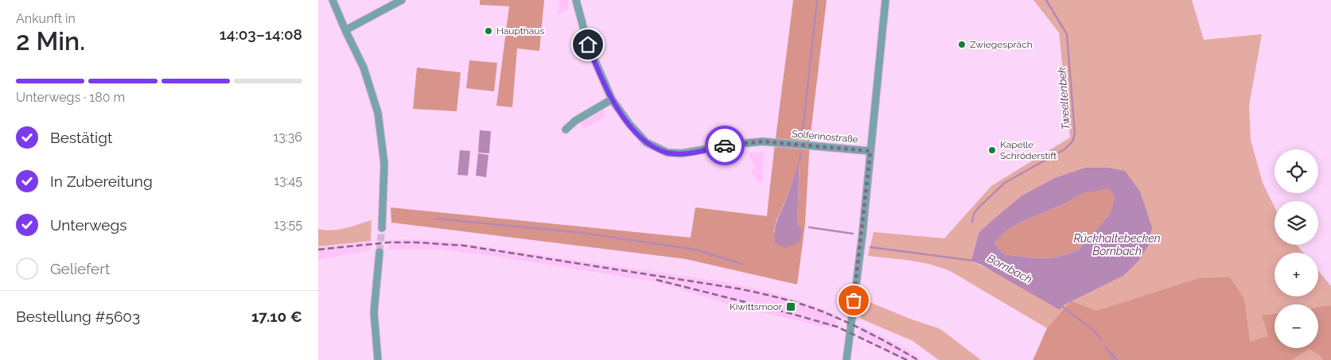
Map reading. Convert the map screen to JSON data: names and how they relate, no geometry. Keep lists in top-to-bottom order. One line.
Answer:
{"streets":{"street":["Solferinostraße"]},"water":["Tweeltenbek","Rückhaltebecken Bornbach","Bornbach"],"places":{"other":["Haupthaus","Zwiegespräch","Kapelle Schröderstift"],"transit":["Kiwittsmoor"]},"page":{"heading":["2 Min.","Ankunft in","14:03–14:08"],"panel":["Bestellung #5603","17.10 €"],"bar":"Unterwegs · 180 m","list":[["Bestätigt","13:36"],["In Zubereitung","13:45"],["Unterwegs","13:55"],"Geliefert"],"map_buttons":["+","−"]}}
